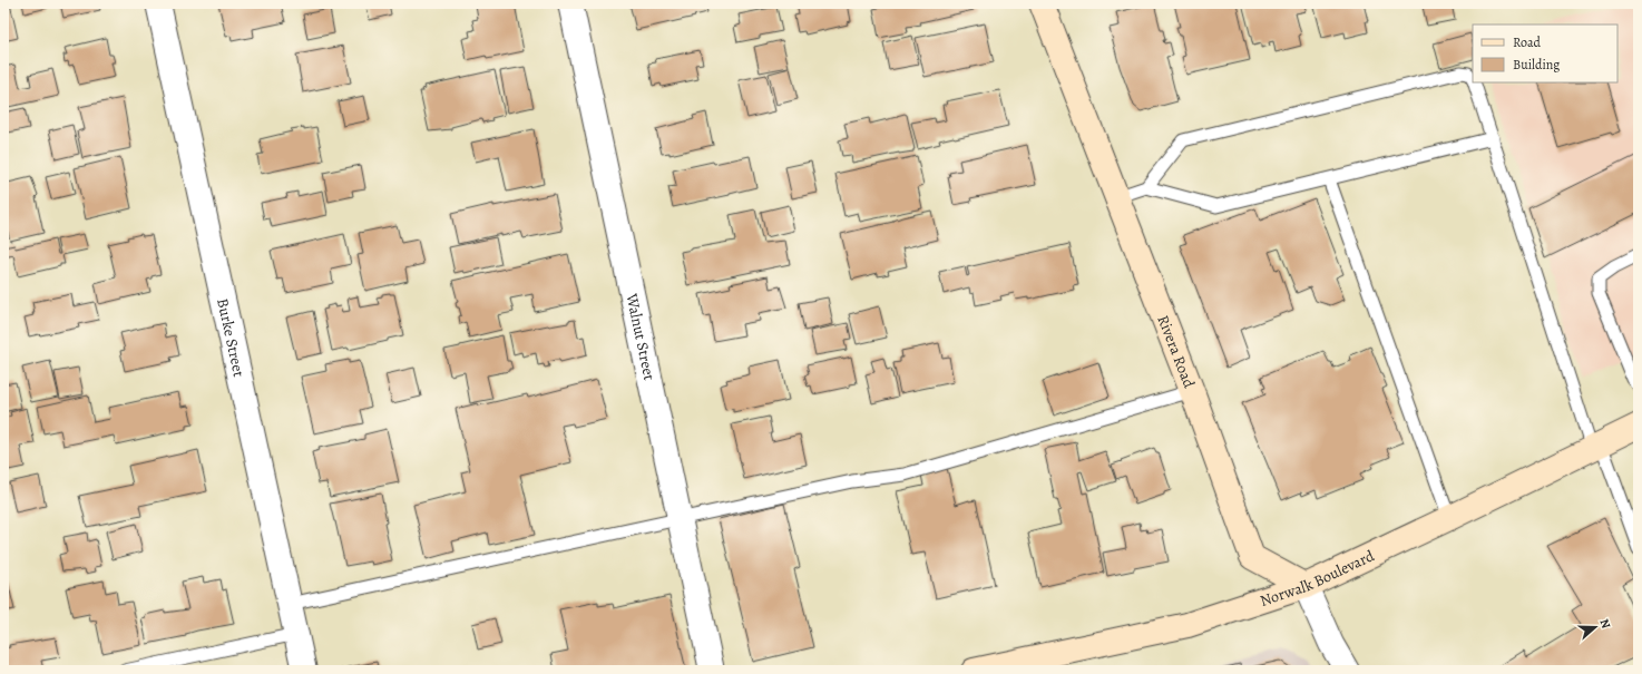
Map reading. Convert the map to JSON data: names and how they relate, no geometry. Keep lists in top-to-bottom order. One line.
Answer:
{"streets":{"main road":["Rivera Road","Norwalk Boulevard"],"street":["Burke Street","Walnut Street"]},"crossings":[["Rivera Road","Norwalk Boulevard"]],"legend":["Road","Building"],"north":"right"}
